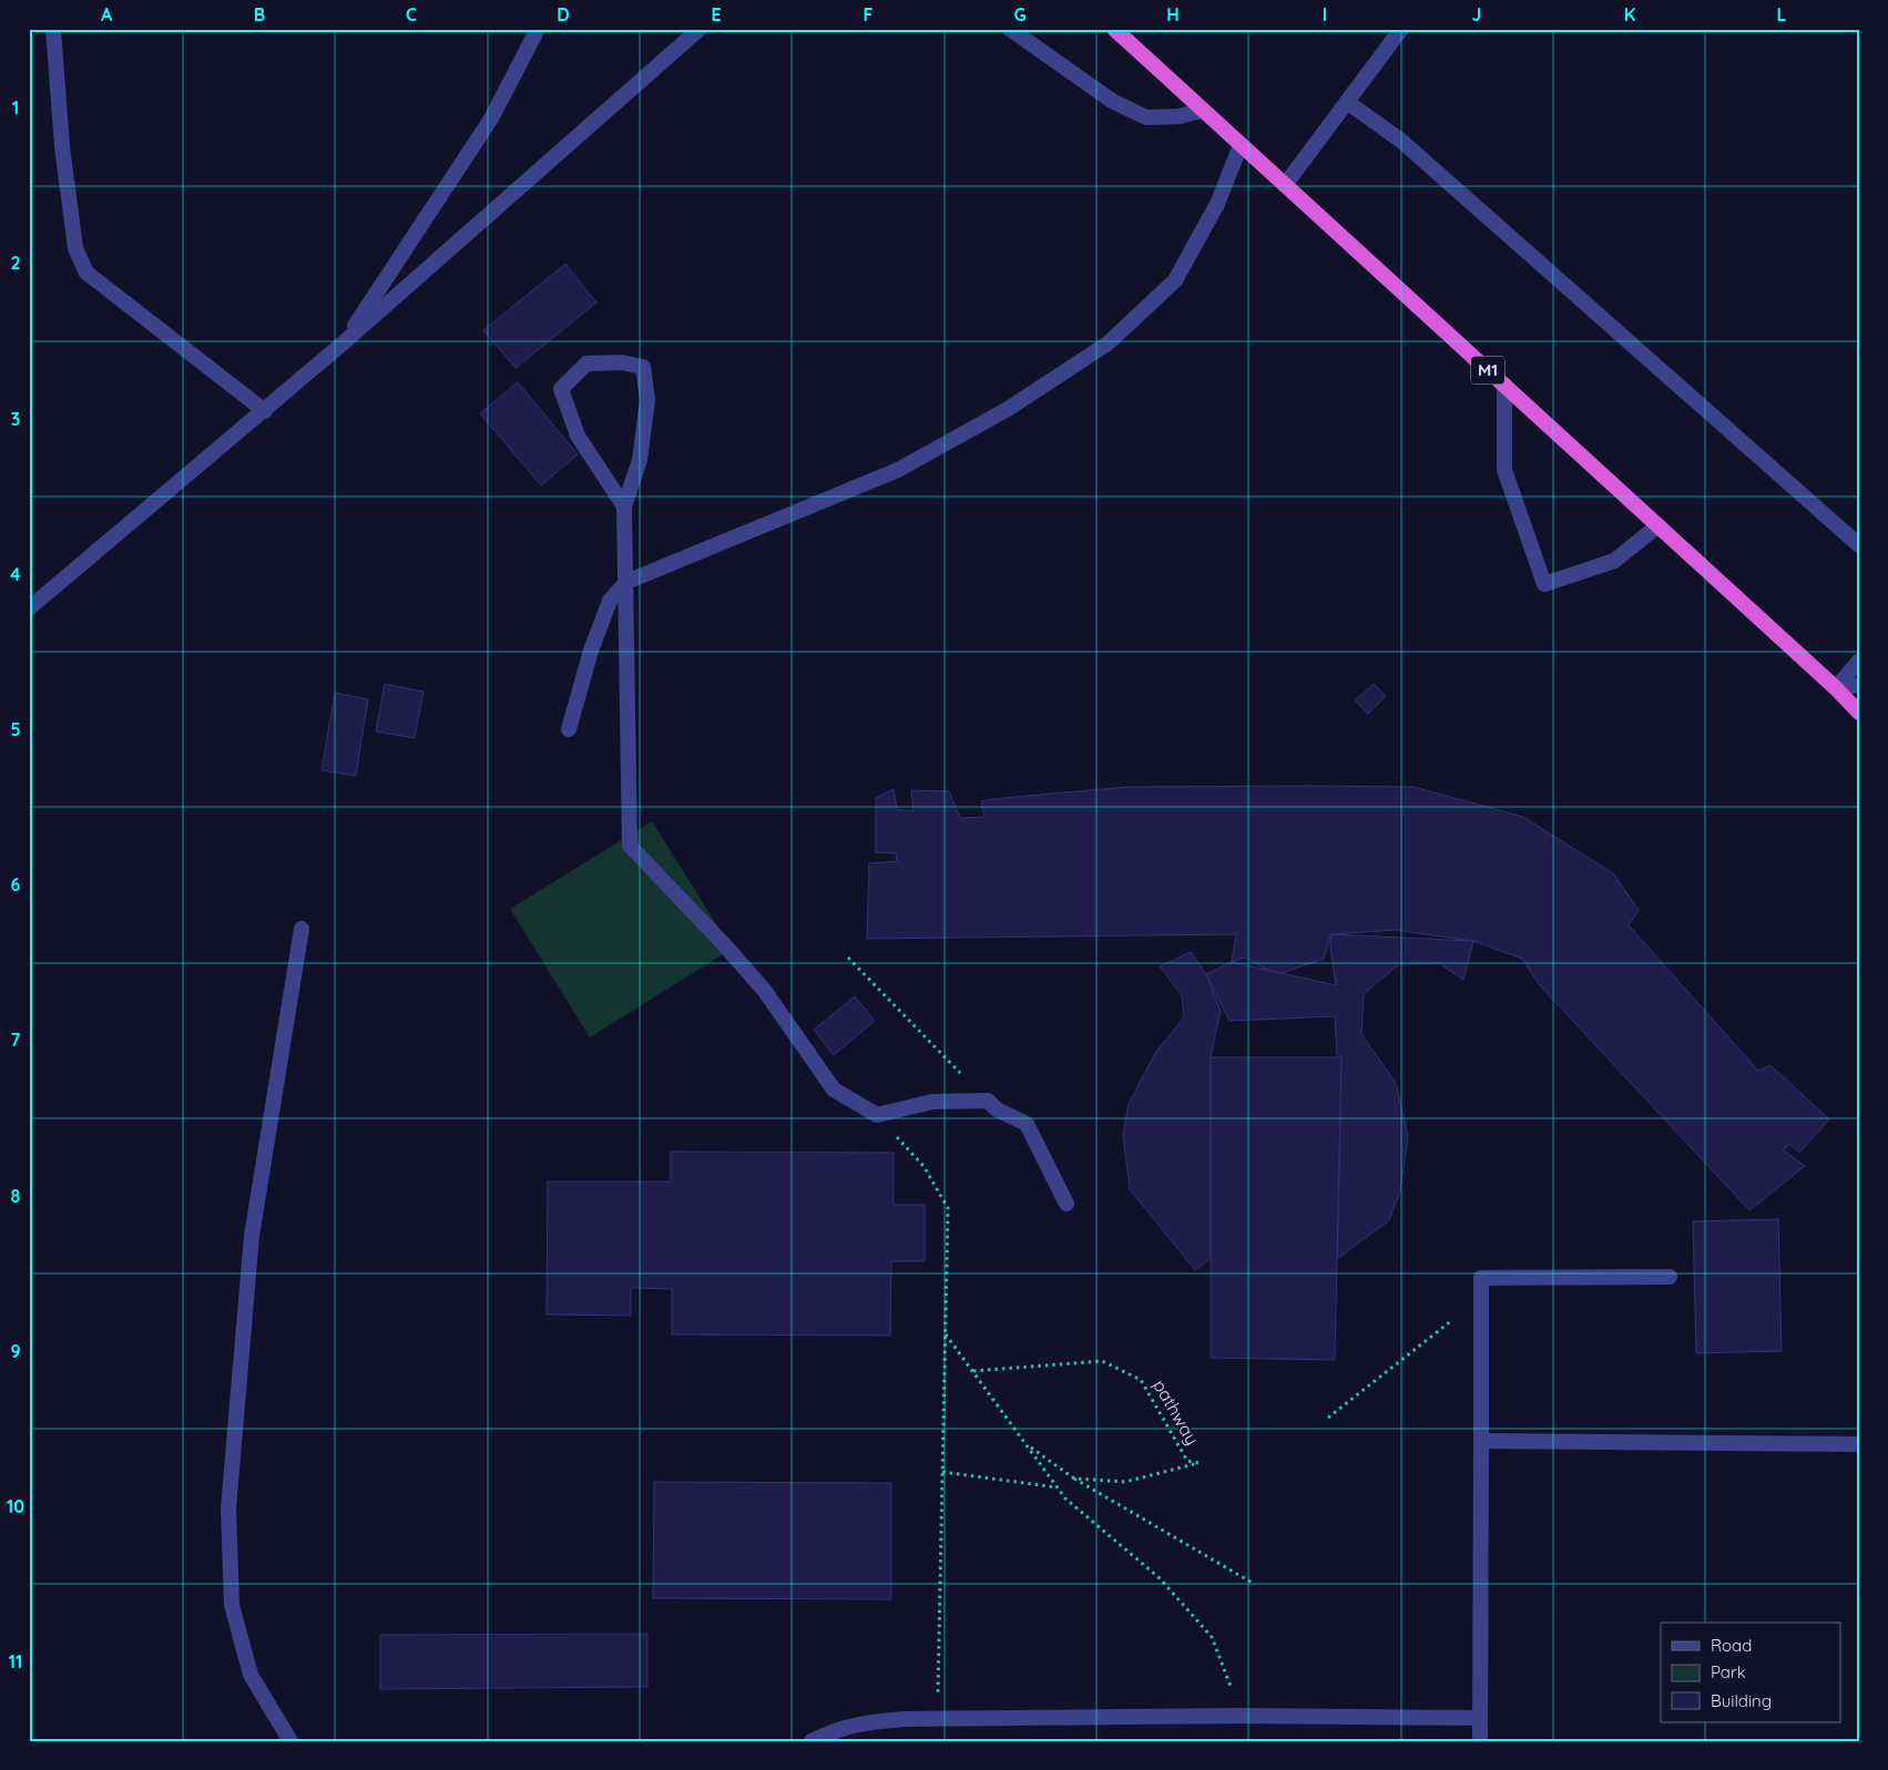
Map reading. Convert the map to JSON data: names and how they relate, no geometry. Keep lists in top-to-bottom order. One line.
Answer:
{"streets":{"highway":["M1"],"path":["pathway"]},"legend":["Road","Park","Building"],"grid":{"columns":["A","B","C","D","E","F","G","H","I","J","K","L"],"rows":["1","2","3","4","5","6","7","8","9","10","11"]}}
